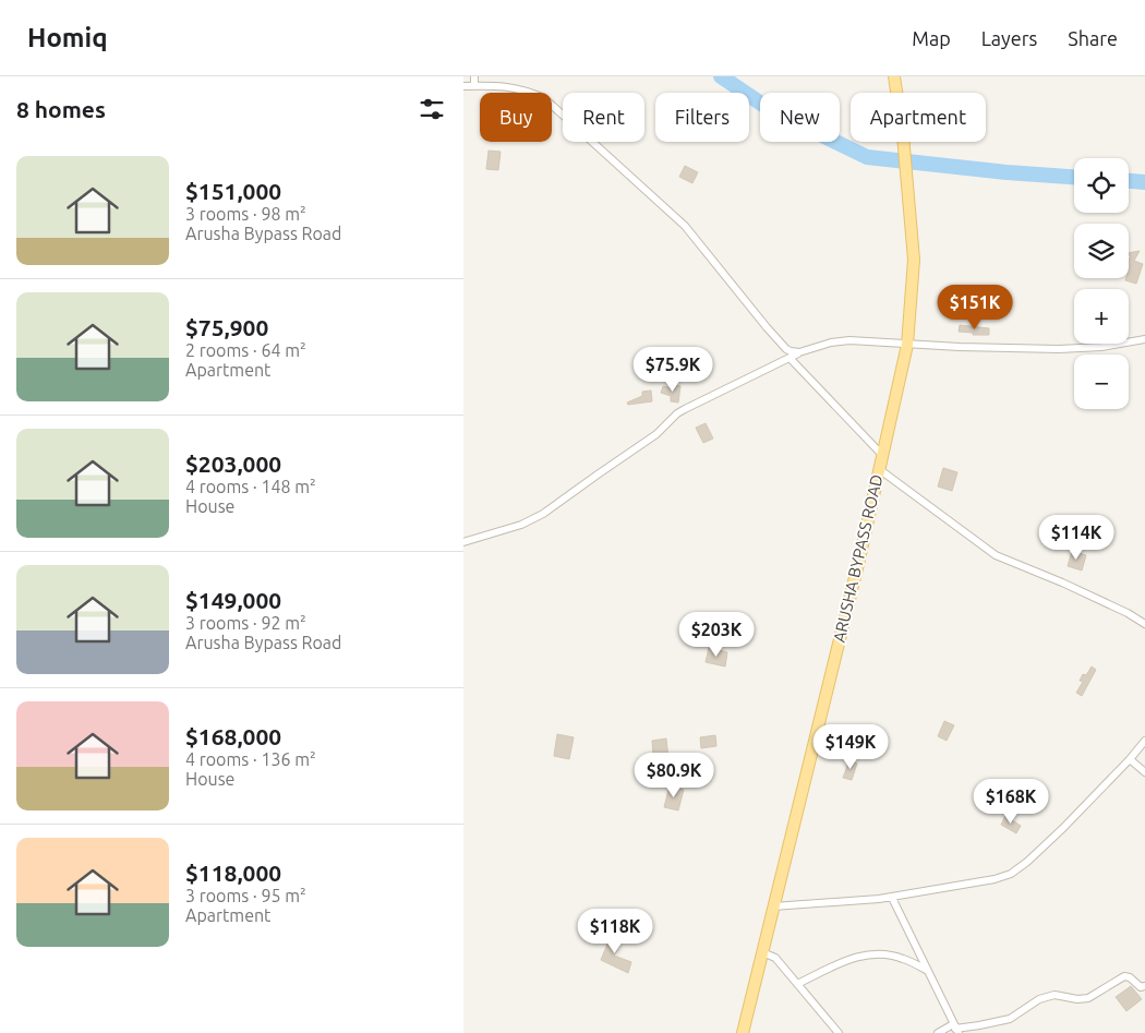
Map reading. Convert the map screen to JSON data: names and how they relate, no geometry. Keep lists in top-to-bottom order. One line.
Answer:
{"streets":{"main road":["ARUSHA BYPASS ROAD"]},"page":{"header":"Homiq","nav":["Map","Layers","Share"],"heading":"8 homes","chip":["Buy","Rent","Filters","New","Apartment"],"list":[{"name":"$151,000","note":"3 rooms · 98 m² · Arusha Bypass Road"},{"name":"$75,900","note":"2 rooms · 64 m² · Apartment"},{"name":"$203,000","note":"4 rooms · 148 m² · House"},{"name":"$149,000","note":"3 rooms · 92 m² · Arusha Bypass Road"},{"name":"$168,000","note":"4 rooms · 136 m² · House"},{"name":"$118,000","note":"3 rooms · 95 m² · Apartment"}],"map_buttons":["+","−"],"price":["$151K","$75.9K","$114K","$203K","$149K","$80.9K","$168K","$118K"]}}
